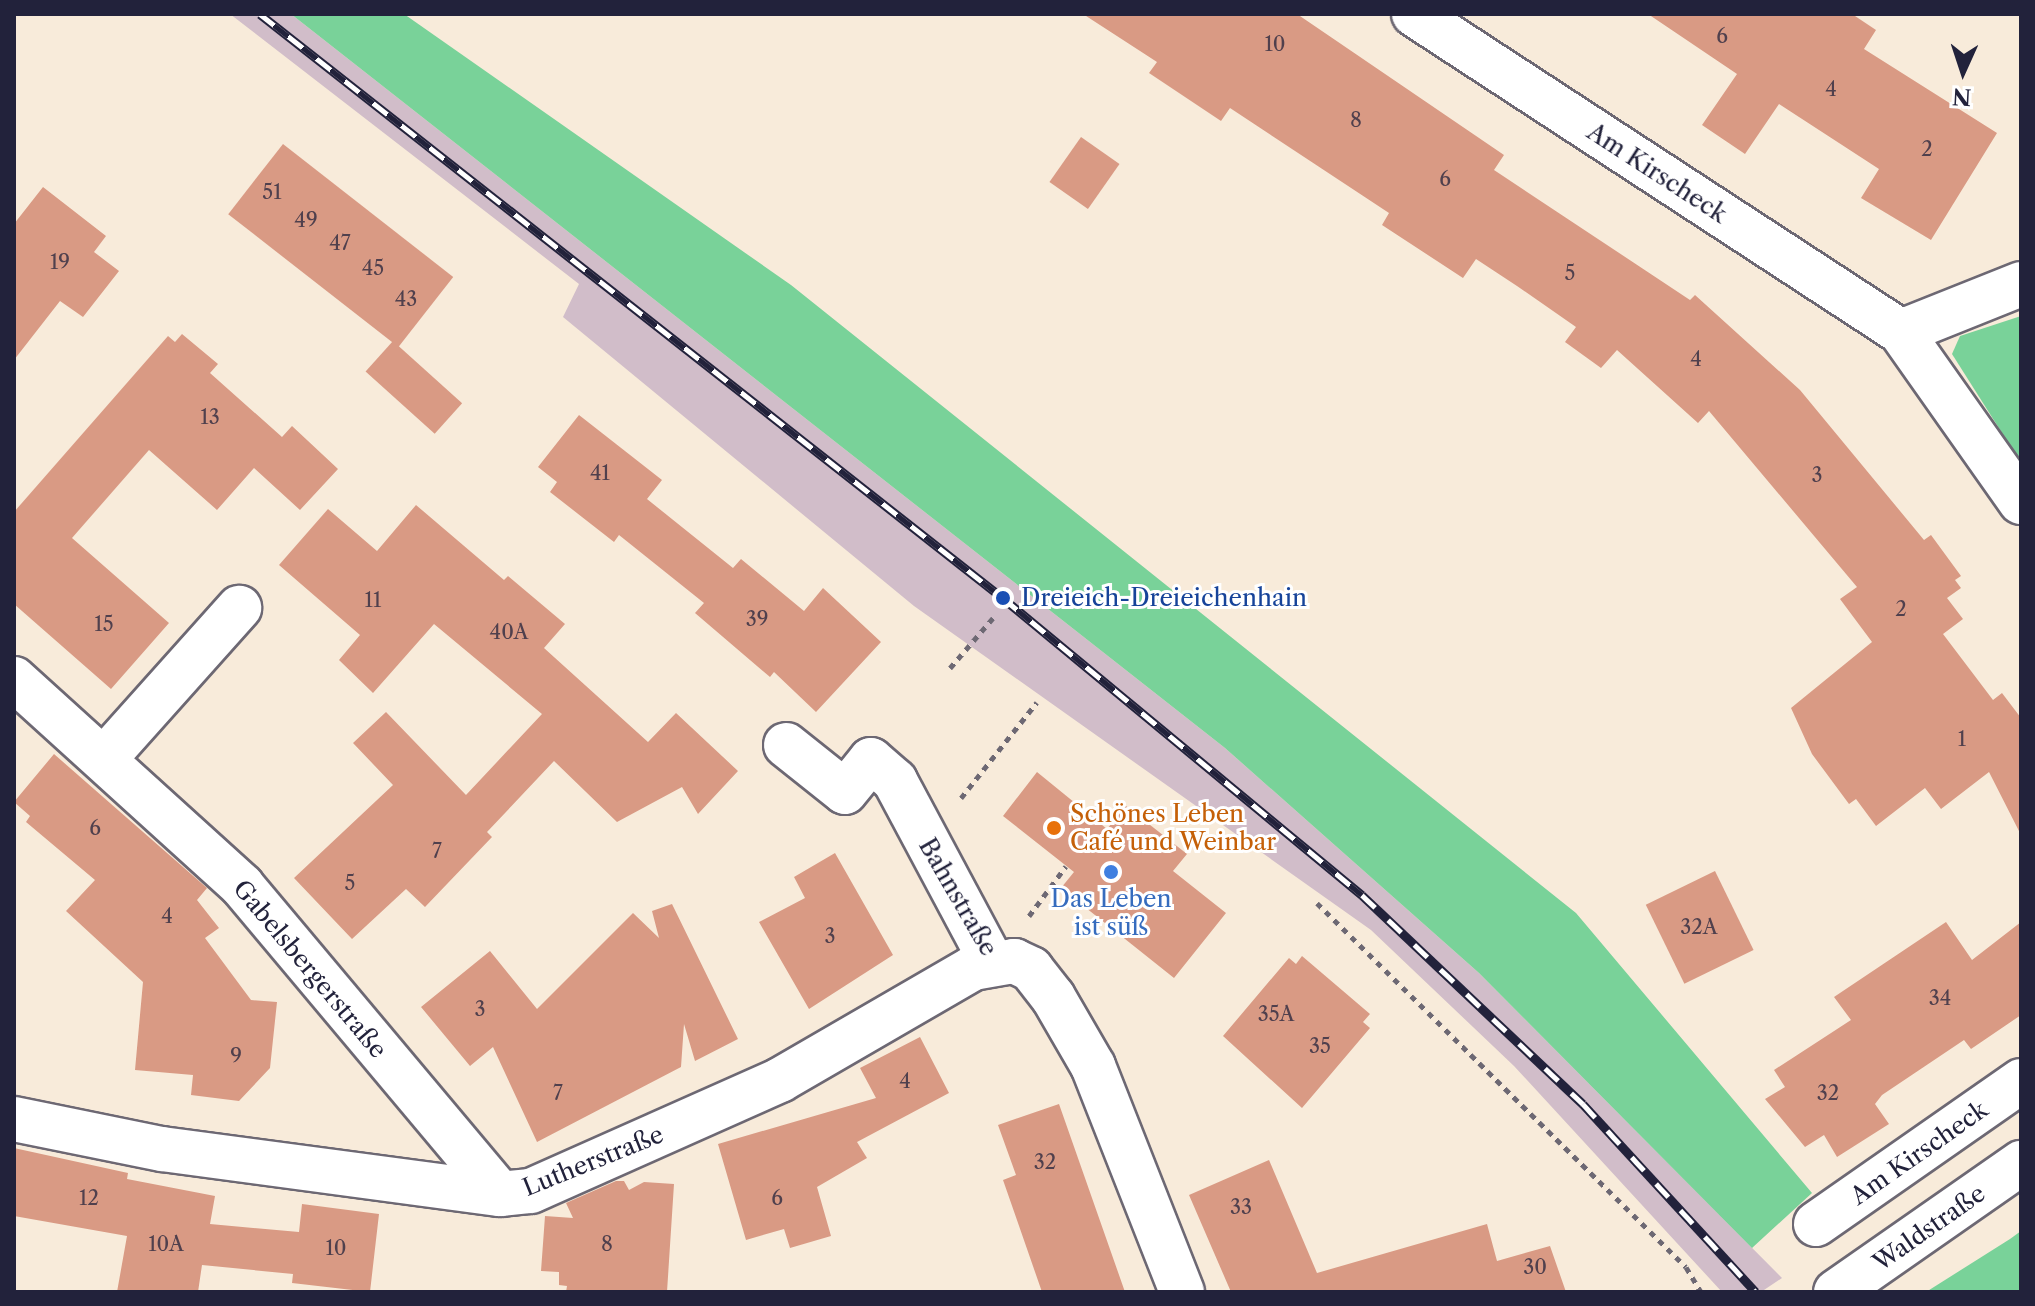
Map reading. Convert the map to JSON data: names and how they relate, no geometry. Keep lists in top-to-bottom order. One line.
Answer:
{"streets":{"street":["Am Kirscheck","Bahnstraße","Gabelsbergerstraße","Lutherstraße","Waldstraße"]},"crossings":[["Bahnstraße","Lutherstraße"],["Gabelsbergerstraße","Lutherstraße"]],"places":["Dreieich-Dreieichenhain","Schönes Leben Café und Weinbar","Das Leben ist süß"],"house_numbers":["6","10","4","8","2","6","51","49","47","19","45","5","43","4","13","41","3","11","2","39","15","40A","1","6","7","5","4","32A","3","34","3","35A","35","9","4","7","32","32","12","6","33","10A","8","10","30"],"north":"bottom"}
